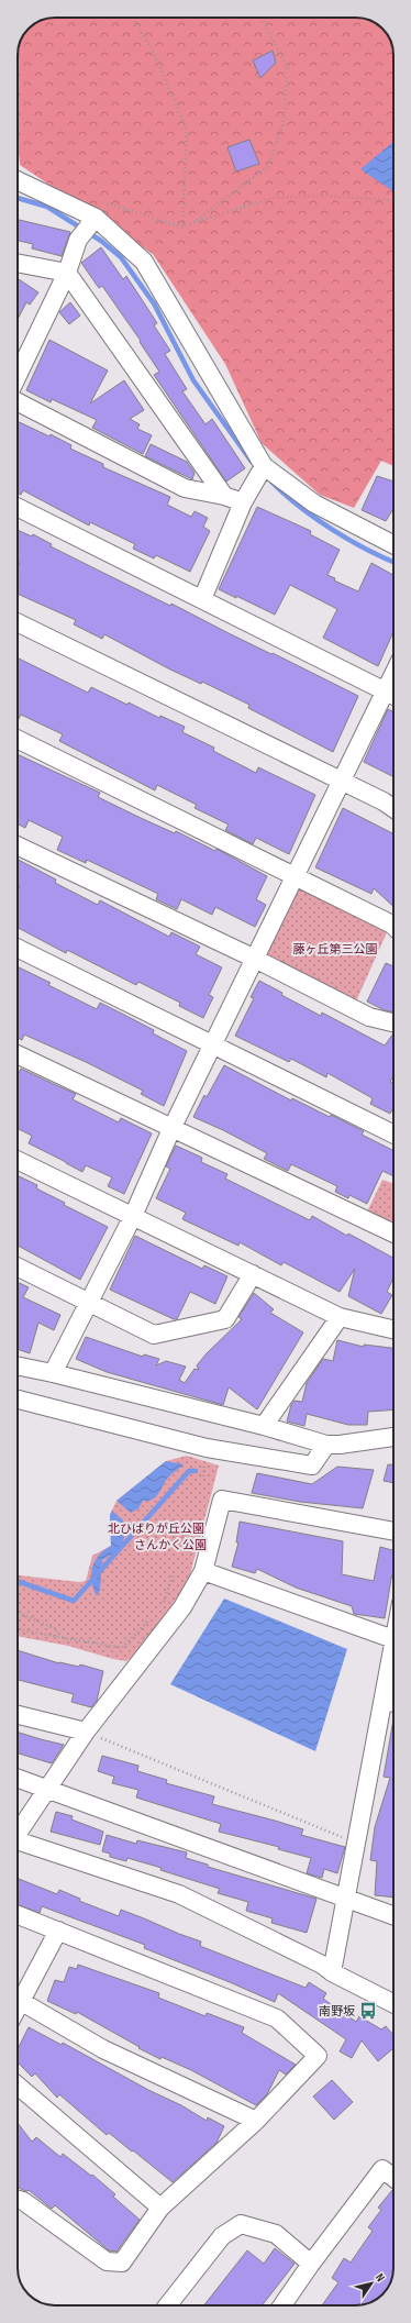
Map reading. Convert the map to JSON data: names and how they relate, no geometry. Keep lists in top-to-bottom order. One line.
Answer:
{"parks":["藤ヶ丘第三公園","北ひばりが丘公園","さんかく公園"],"places":{"bus stop":["南野坂"]},"north":"top right"}
